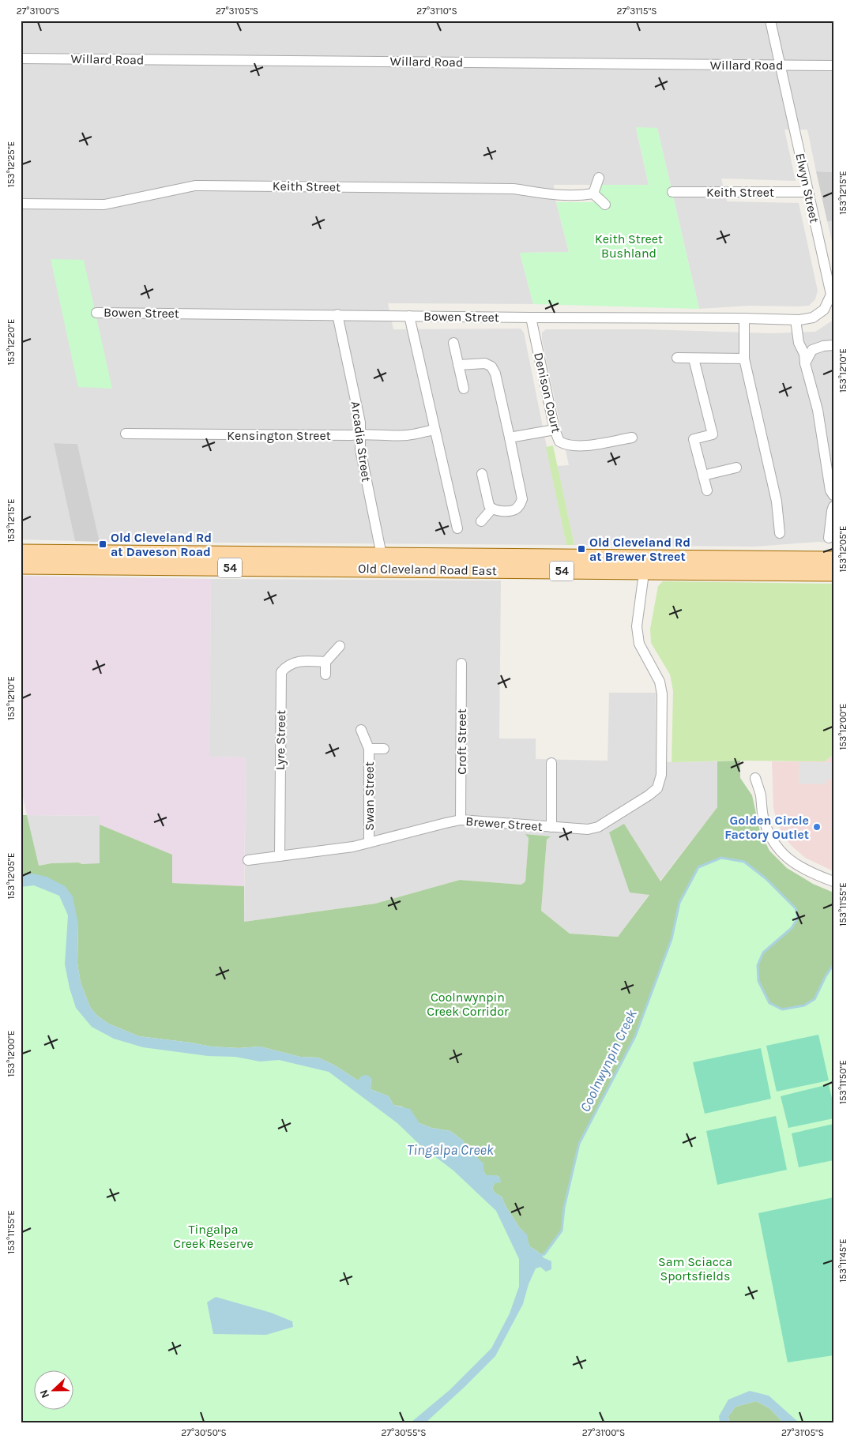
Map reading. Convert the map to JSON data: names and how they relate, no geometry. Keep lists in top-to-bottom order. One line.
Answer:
{"streets":{"main road":["54","Old Cleveland Road East"],"street":["Willard Road","Keith Street","Elwyn Street","Bowen Street","Denison Court","Kensington Street","Arcadia Street","Lyre Street","Croft Street","Swan Street","Brewer Street"]},"crossings":[["Willard Road","Elwyn Street"],["Keith Street","Elwyn Street"],["Elwyn Street","Bowen Street"],["Bowen Street","Denison Court"],["Bowen Street","Arcadia Street"],["Kensington Street","Arcadia Street"],["Arcadia Street","Old Cleveland Road East"],["Old Cleveland Road East","Brewer Street"],["Lyre Street","Brewer Street"],["Croft Street","Brewer Street"],["Swan Street","Brewer Street"]],"water":["Coolnwynpin Creek","Tingalpa Creek"],"parks":["Keith Street Bushland","Coolnwynpin Creek Corridor","Tingalpa Creek Reserve","Sam Sciacca Sportsfields"],"places":{"transit":["Old Cleveland Rd at Daveson Road","Old Cleveland Rd at Brewer Street"],"other":["Golden Circle Factory Outlet"]},"north":"left","coordinates":["27°31'00\"S","27°31'05\"S","27°31'10\"S","27°31'15\"S","153°12'25\"E","153°12'15\"E","153°12'20\"E","153°12'10\"E","153°12'05\"E","153°12'00\"E","153°11'55\"E","153°11'50\"E","153°11'45\"E","27°30'50\"S","27°30'55\"S"]}
